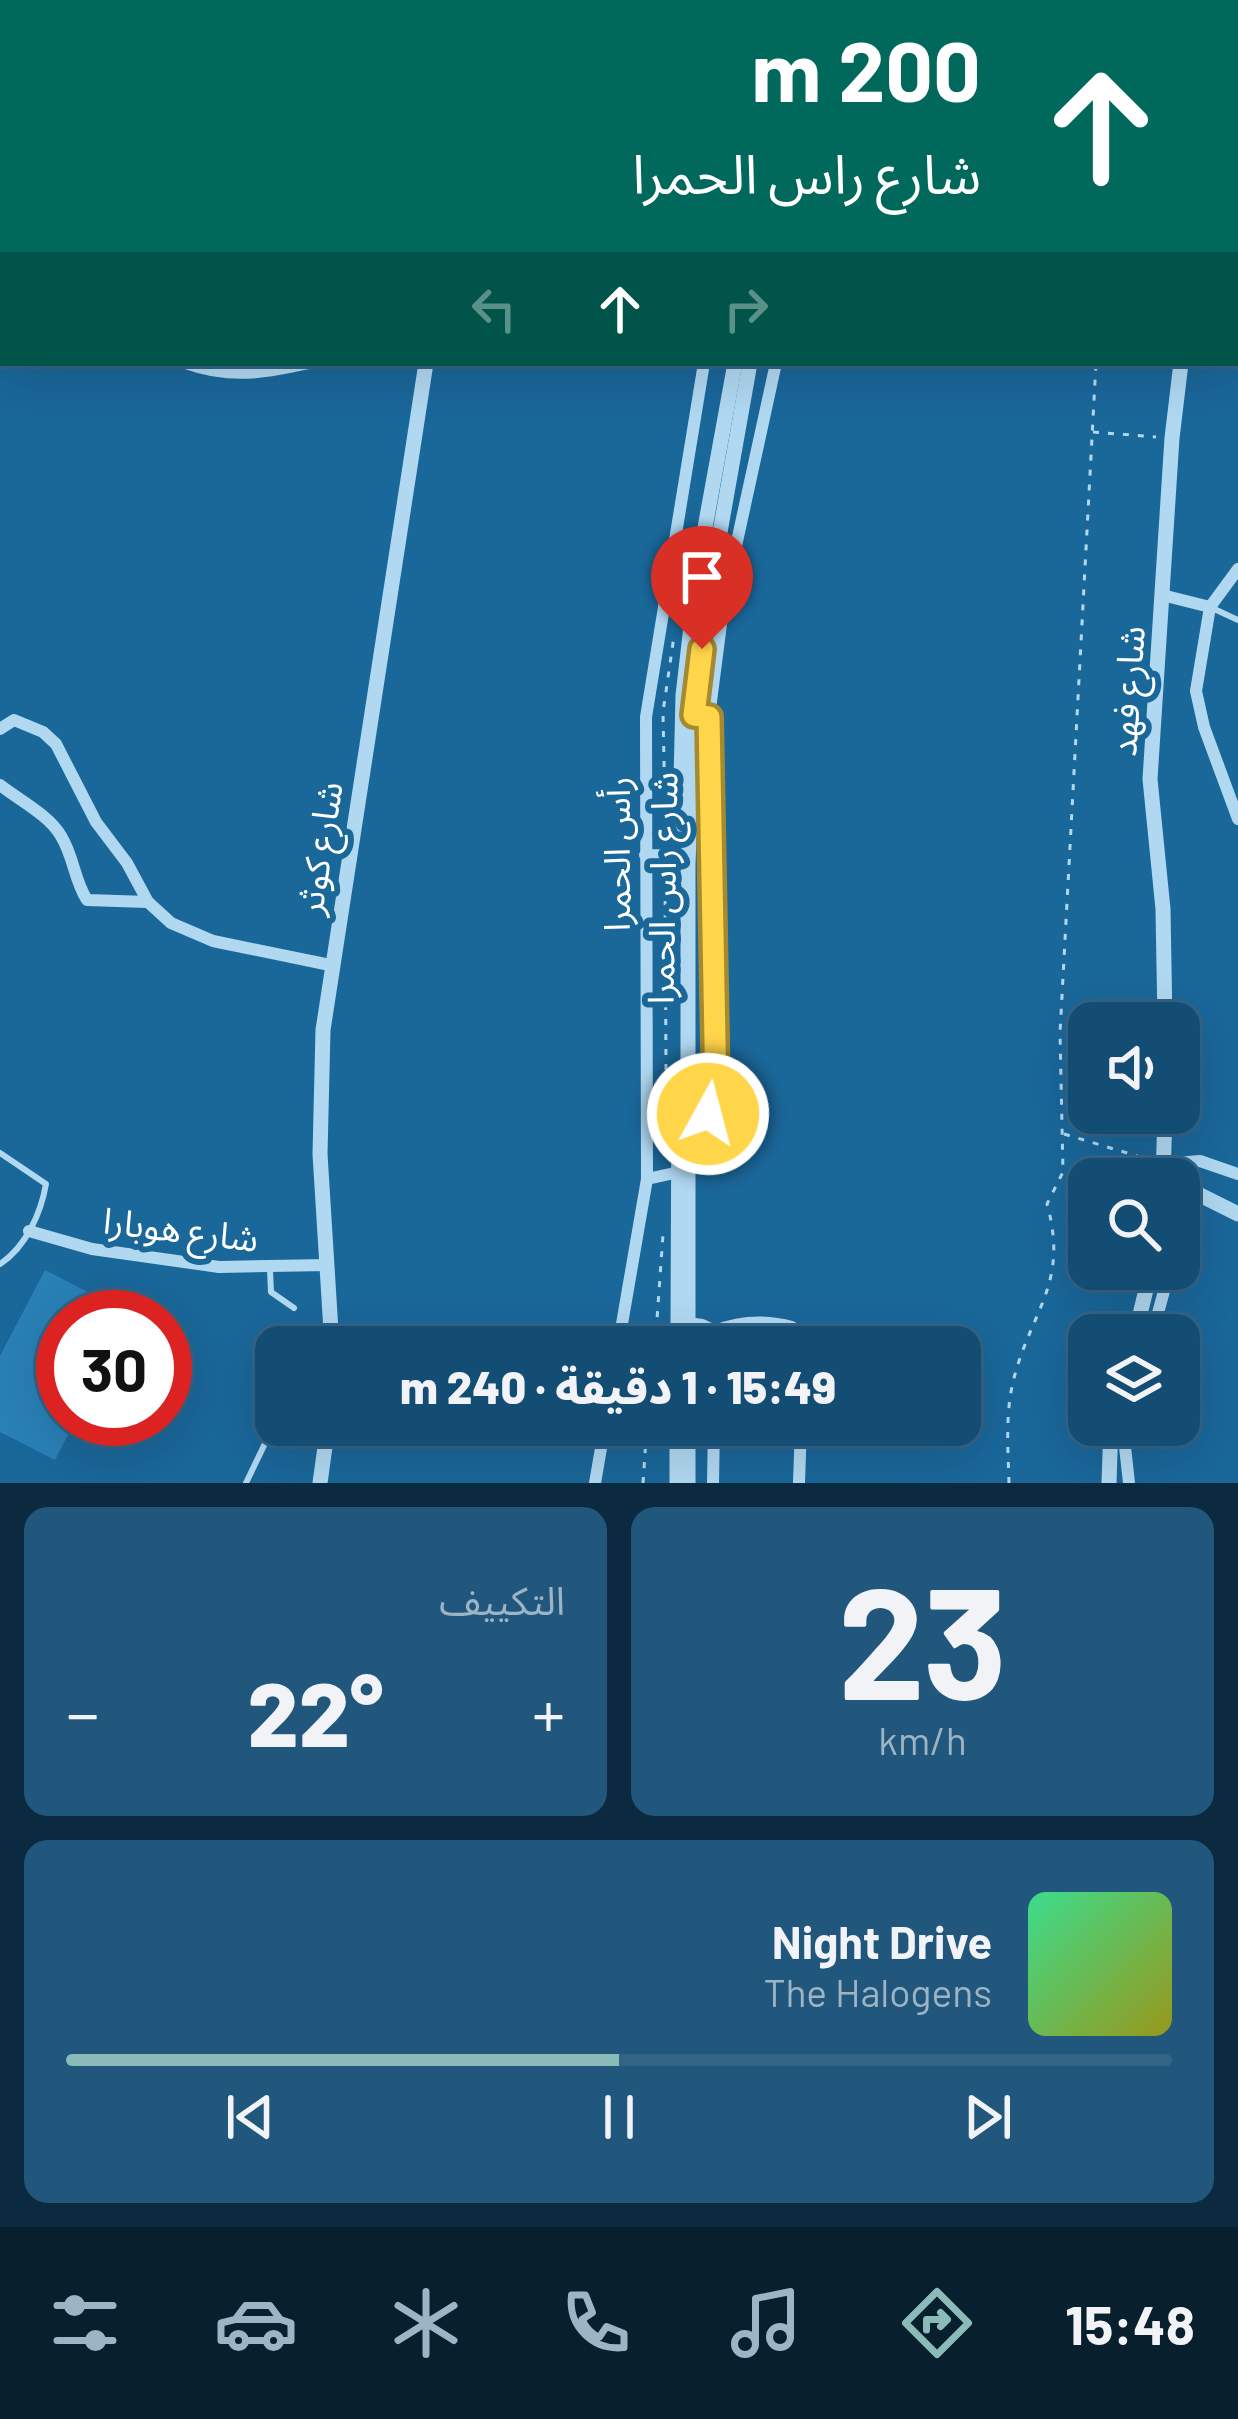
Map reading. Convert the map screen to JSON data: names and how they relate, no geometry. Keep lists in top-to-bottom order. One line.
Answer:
{"streets":{"street":["شارع فهد","شارع كوثر","رأس الحمرا","شارع راس الحمرا","شارع هوبارا"]},"crossings":[["شارع كوثر","شارع هوبارا"]],"page":{"turn":["200 m","شارع راس الحمرا"],"limit":"30","trip":"15:49 · 1 دقيقة · 240 m","tile":[["23","km/h"],"التكييف"],"heat":["−","22°","+"],"song":["Night Drive","The Halogens"],"tabs":"15:48"}}
